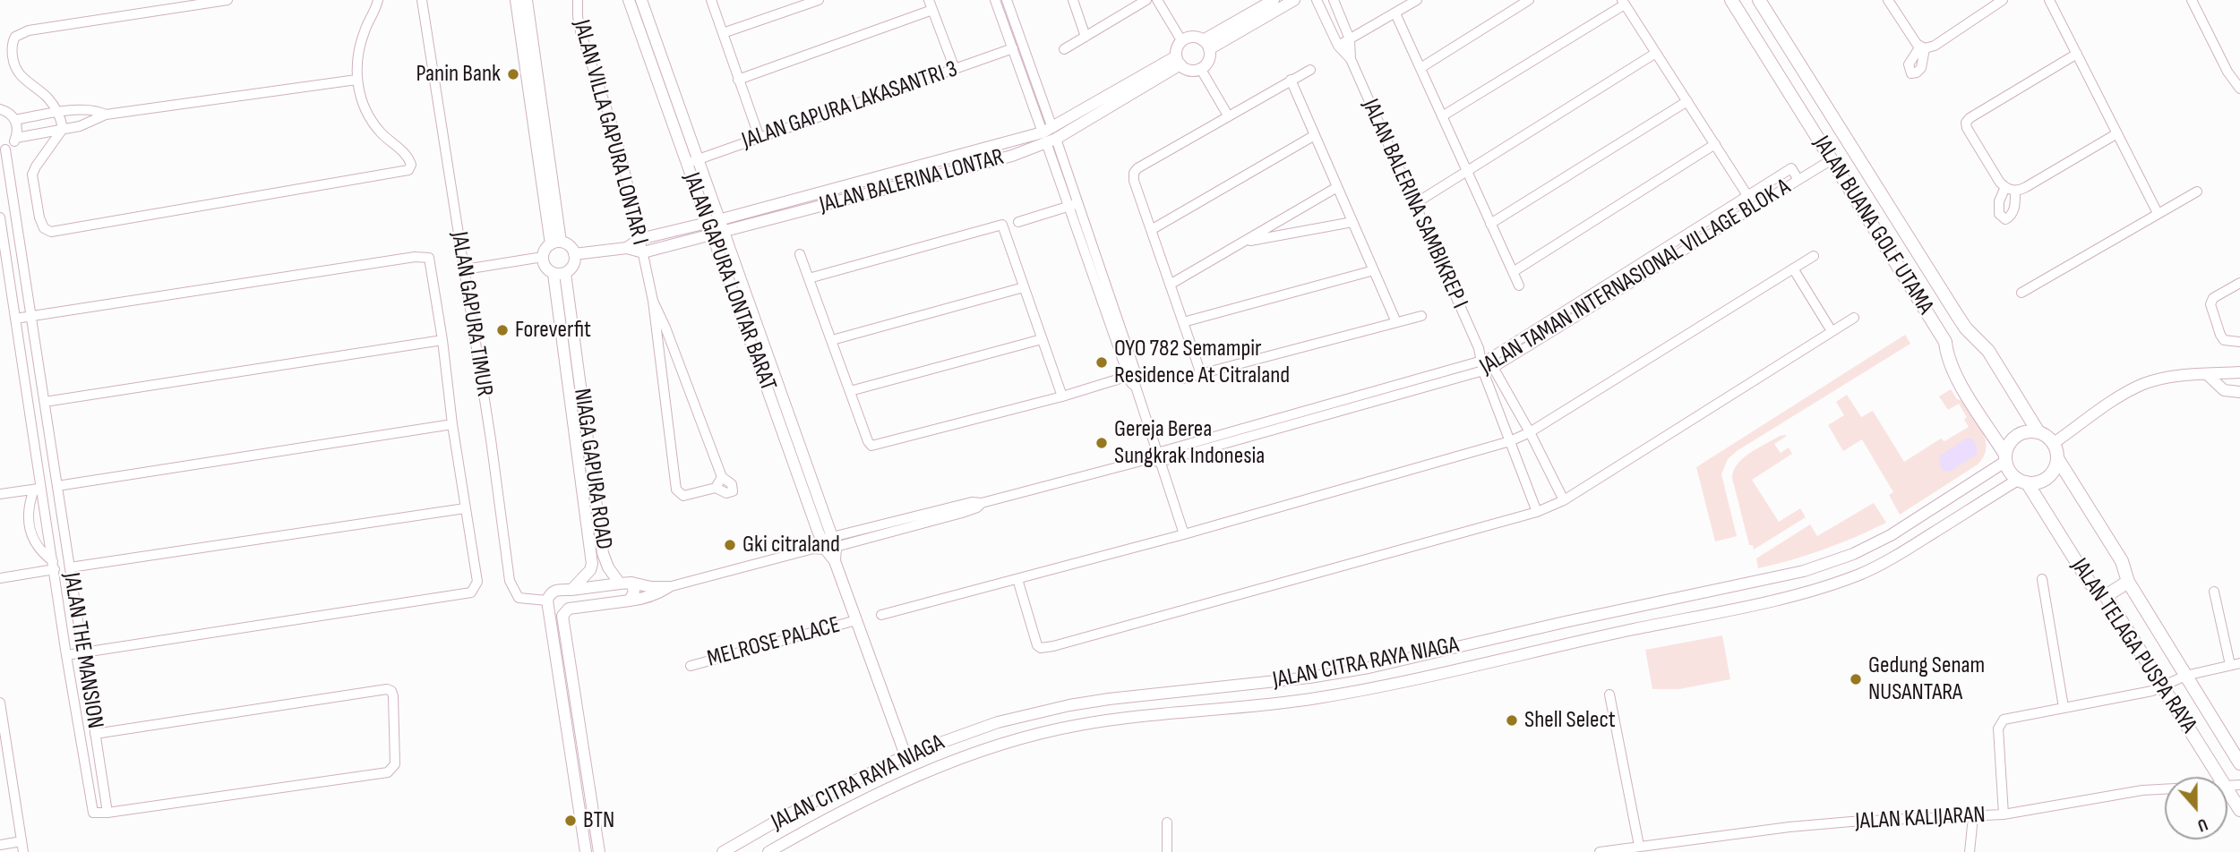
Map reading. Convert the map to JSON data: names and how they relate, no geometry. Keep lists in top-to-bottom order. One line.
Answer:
{"streets":{"main road":["JALAN BUANA GOLF UTAMA","JALAN TELAGA PUSPA RAYA"],"street":["JALAN GAPURA LAKASANTRI 3","JALAN VILLA GAPURA LONTAR I","JALAN BALERINA LONTAR","JALAN BALERINA SAMBIKREP I","JALAN TAMAN INTERNASIONAL VILLAGE BLOK A","JALAN GAPURA LONTAR BARAT","JALAN GAPURA TIMUR","NIAGA GAPURA ROAD","MELROSE PALACE","JALAN THE MANSION","JALAN CITRA RAYA NIAGA","JALAN KALIJARAN"]},"crossings":[["JALAN GAPURA LAKASANTRI 3","JALAN GAPURA LONTAR BARAT"],["JALAN VILLA GAPURA LONTAR I","JALAN BALERINA LONTAR"],["JALAN BALERINA LONTAR","JALAN GAPURA LONTAR BARAT"],["JALAN BALERINA LONTAR","NIAGA GAPURA ROAD"],["JALAN BALERINA SAMBIKREP I","JALAN TAMAN INTERNASIONAL VILLAGE BLOK A"],["JALAN BUANA GOLF UTAMA","JALAN TAMAN INTERNASIONAL VILLAGE BLOK A"],["JALAN BUANA GOLF UTAMA","JALAN TELAGA PUSPA RAYA"],["JALAN BUANA GOLF UTAMA","JALAN CITRA RAYA NIAGA"],["JALAN TAMAN INTERNASIONAL VILLAGE BLOK A","JALAN GAPURA LONTAR BARAT"],["JALAN GAPURA LONTAR BARAT","MELROSE PALACE"],["JALAN GAPURA LONTAR BARAT","JALAN CITRA RAYA NIAGA"],["JALAN GAPURA TIMUR","NIAGA GAPURA ROAD"],["JALAN TELAGA PUSPA RAYA","JALAN CITRA RAYA NIAGA"]],"places":["Panin Bank","Foreverfit","OYO 782 Semampir Residence At Citraland","Gereja Berea Sungkrak Indonesia","Gki citraland","Gedung Senam NUSANTARA","Shell Select","BTN"],"north":"bottom"}
